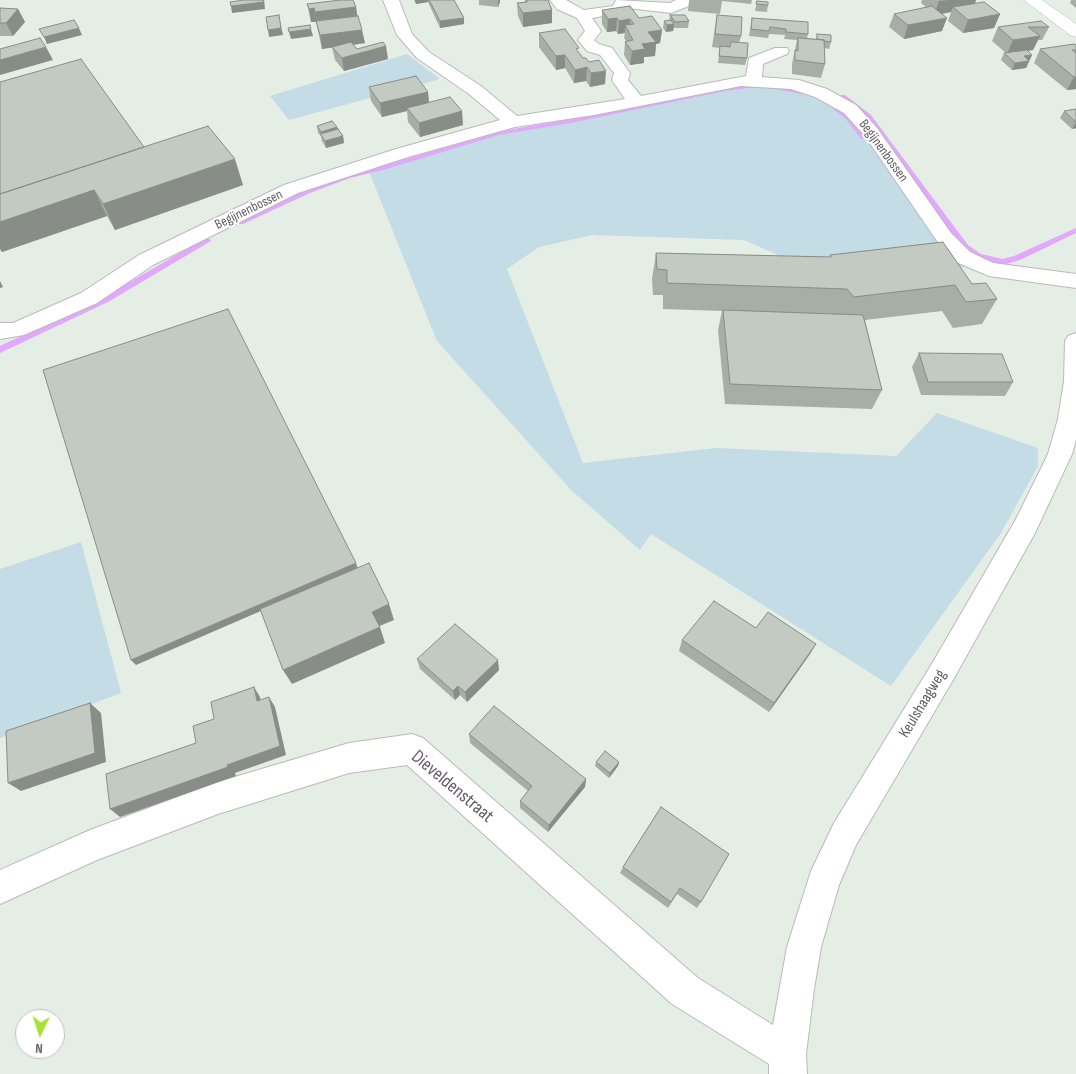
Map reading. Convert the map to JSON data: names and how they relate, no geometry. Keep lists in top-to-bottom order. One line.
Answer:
{"streets":{"street":["Begijnenbossen","Keulshaagweg","Dieveldenstraat"]},"crossings":[["Keulshaagweg","Dieveldenstraat"]],"north":"bottom"}
